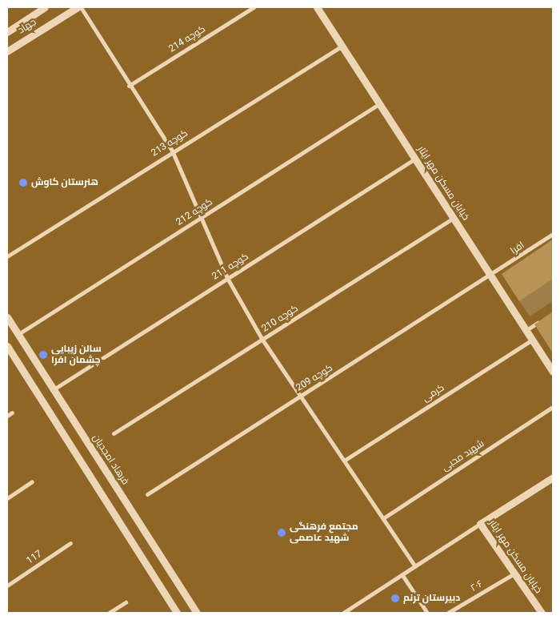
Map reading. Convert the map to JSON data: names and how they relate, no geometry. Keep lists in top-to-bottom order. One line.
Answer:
{"streets":{"street":["جهاد","کوچه 214","کوچه 213","خیابان مسکن مهر ایثار","کوچه 212","افرا","کوچه 211","کوچه 210","کوچه 209","کرمی","شهید محبی","فرهاد امجدیان","117","۲۰۶"]},"crossings":[["کوچه 213","خیابان مسکن مهر ایثار"],["خیابان مسکن مهر ایثار","کوچه 212"],["خیابان مسکن مهر ایثار","افرا"],["خیابان مسکن مهر ایثار","کوچه 211"],["خیابان مسکن مهر ایثار","کوچه 210"],["خیابان مسکن مهر ایثار","کوچه 209"],["خیابان مسکن مهر ایثار","کرمی"],["خیابان مسکن مهر ایثار","۲۰۶"],["کوچه 212","فرهاد امجدیان"],["افرا","کوچه 209"],["کوچه 211","فرهاد امجدیان"]],"places":["هنرستان کاوش","سالن زیبایی چشمان افرا","مجتمع فرهنگی شهید عاصمی","دبیرستان ترنم"]}
